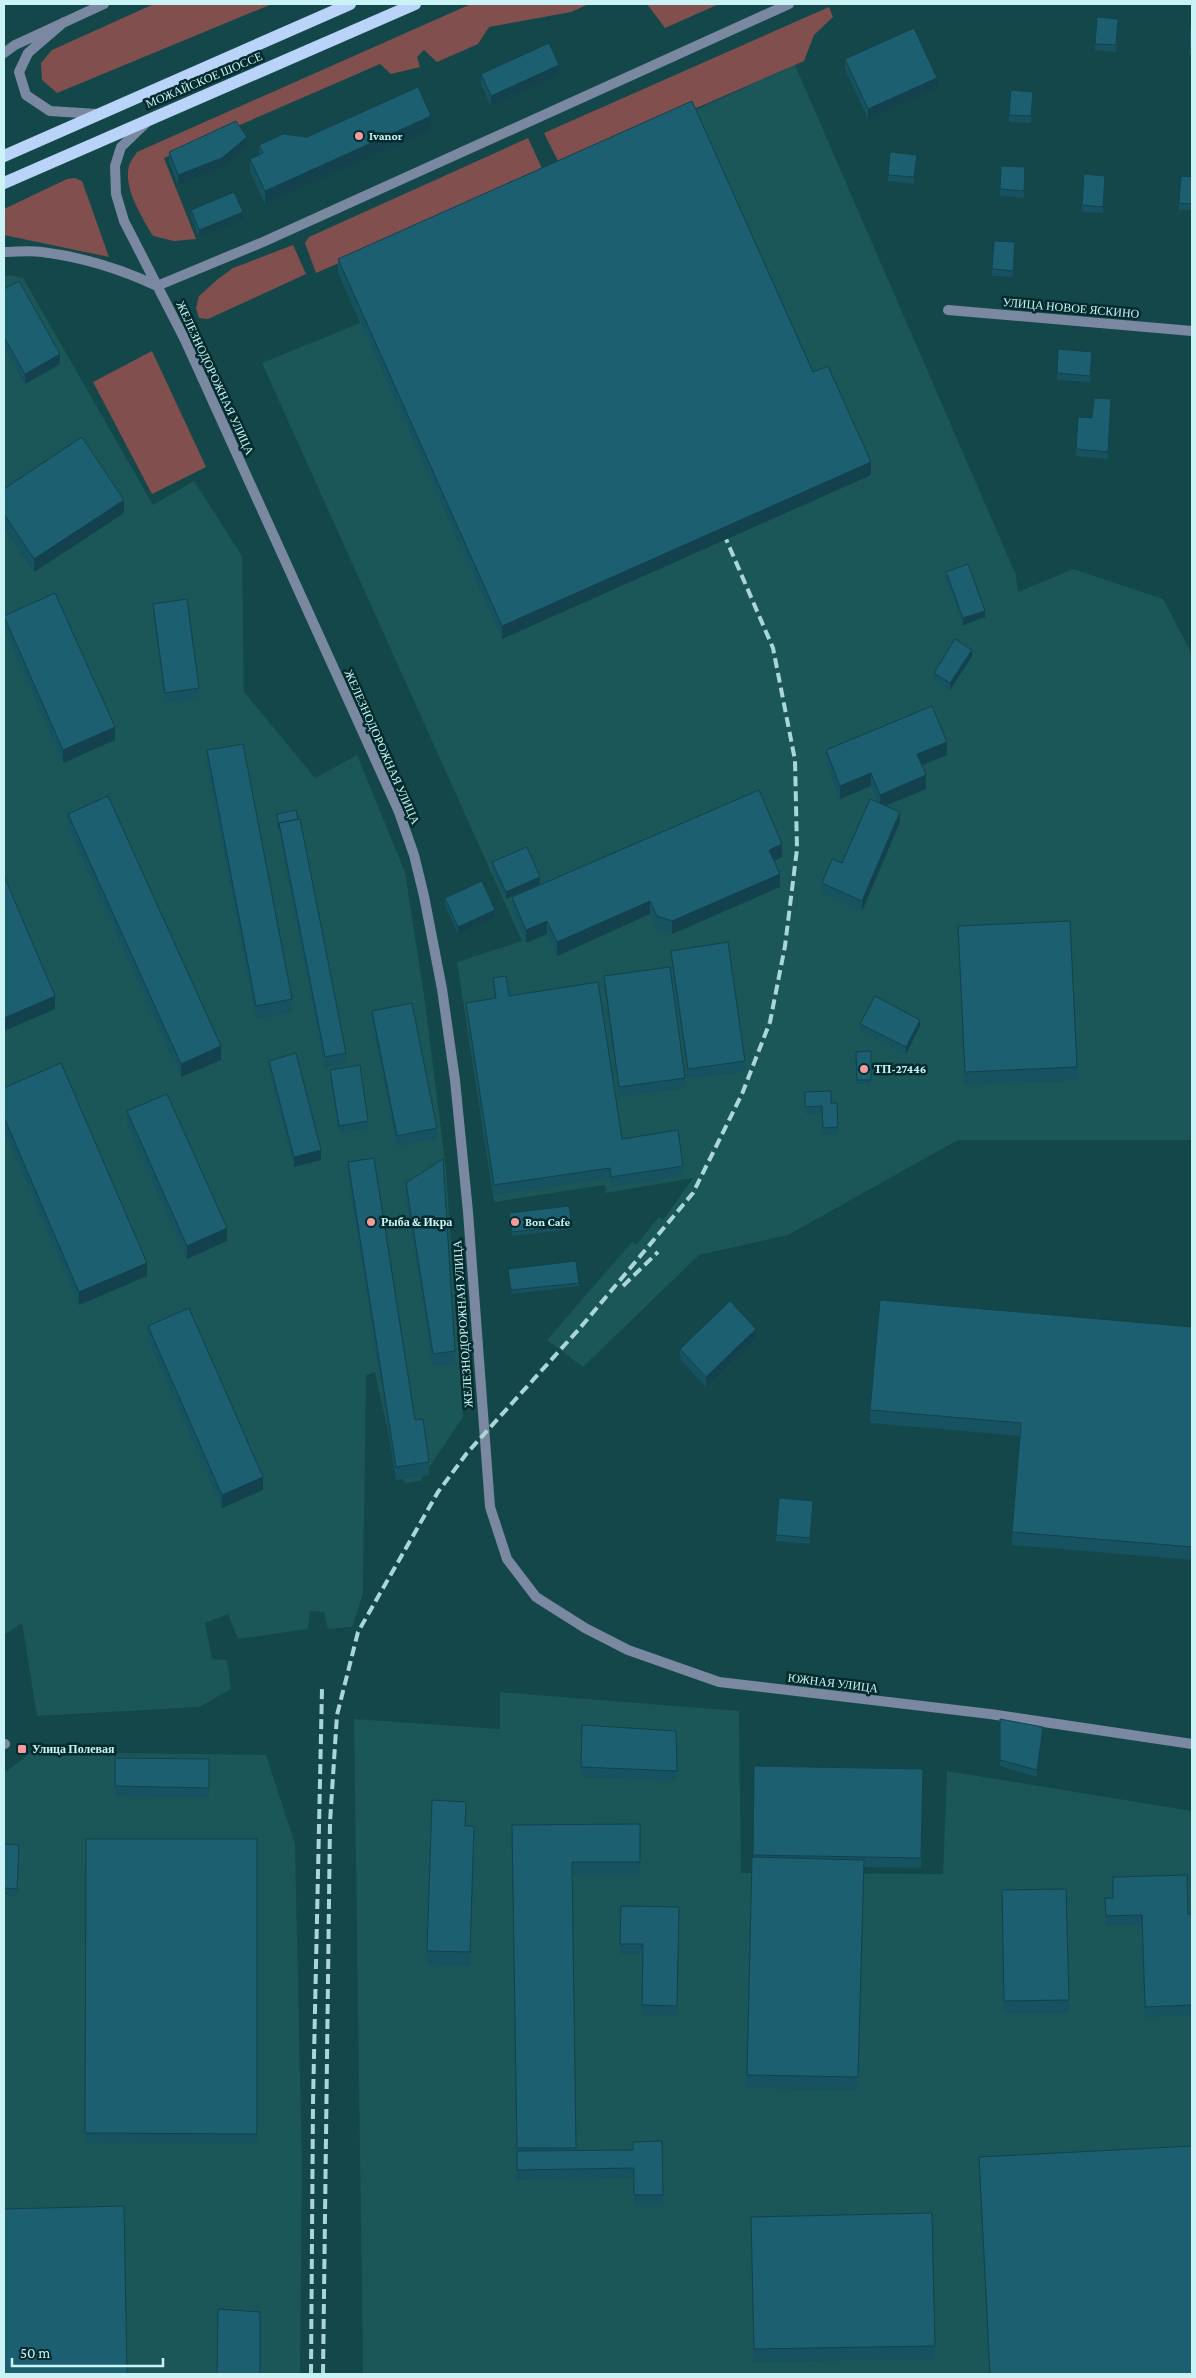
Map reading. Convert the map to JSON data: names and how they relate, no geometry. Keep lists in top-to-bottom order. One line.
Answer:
{"streets":{"main road":["МОЖАЙСКОЕ ШОССЕ"],"street":["УЛИЦА НОВОЕ ЯСКИНО","ЖЕЛЕЗНОДОРОЖНАЯ УЛИЦА","ЮЖНАЯ УЛИЦА"]},"crossings":[["МОЖАЙСКОЕ ШОССЕ","ЖЕЛЕЗНОДОРОЖНАЯ УЛИЦА"],["ЖЕЛЕЗНОДОРОЖНАЯ УЛИЦА","ЮЖНАЯ УЛИЦА"]],"places":{"other":["Ivanor","ТП-27446","Рыба & Икра","Bon Cafe"],"transit":["Улица Полевая"]},"scale_bar":"50 m"}
